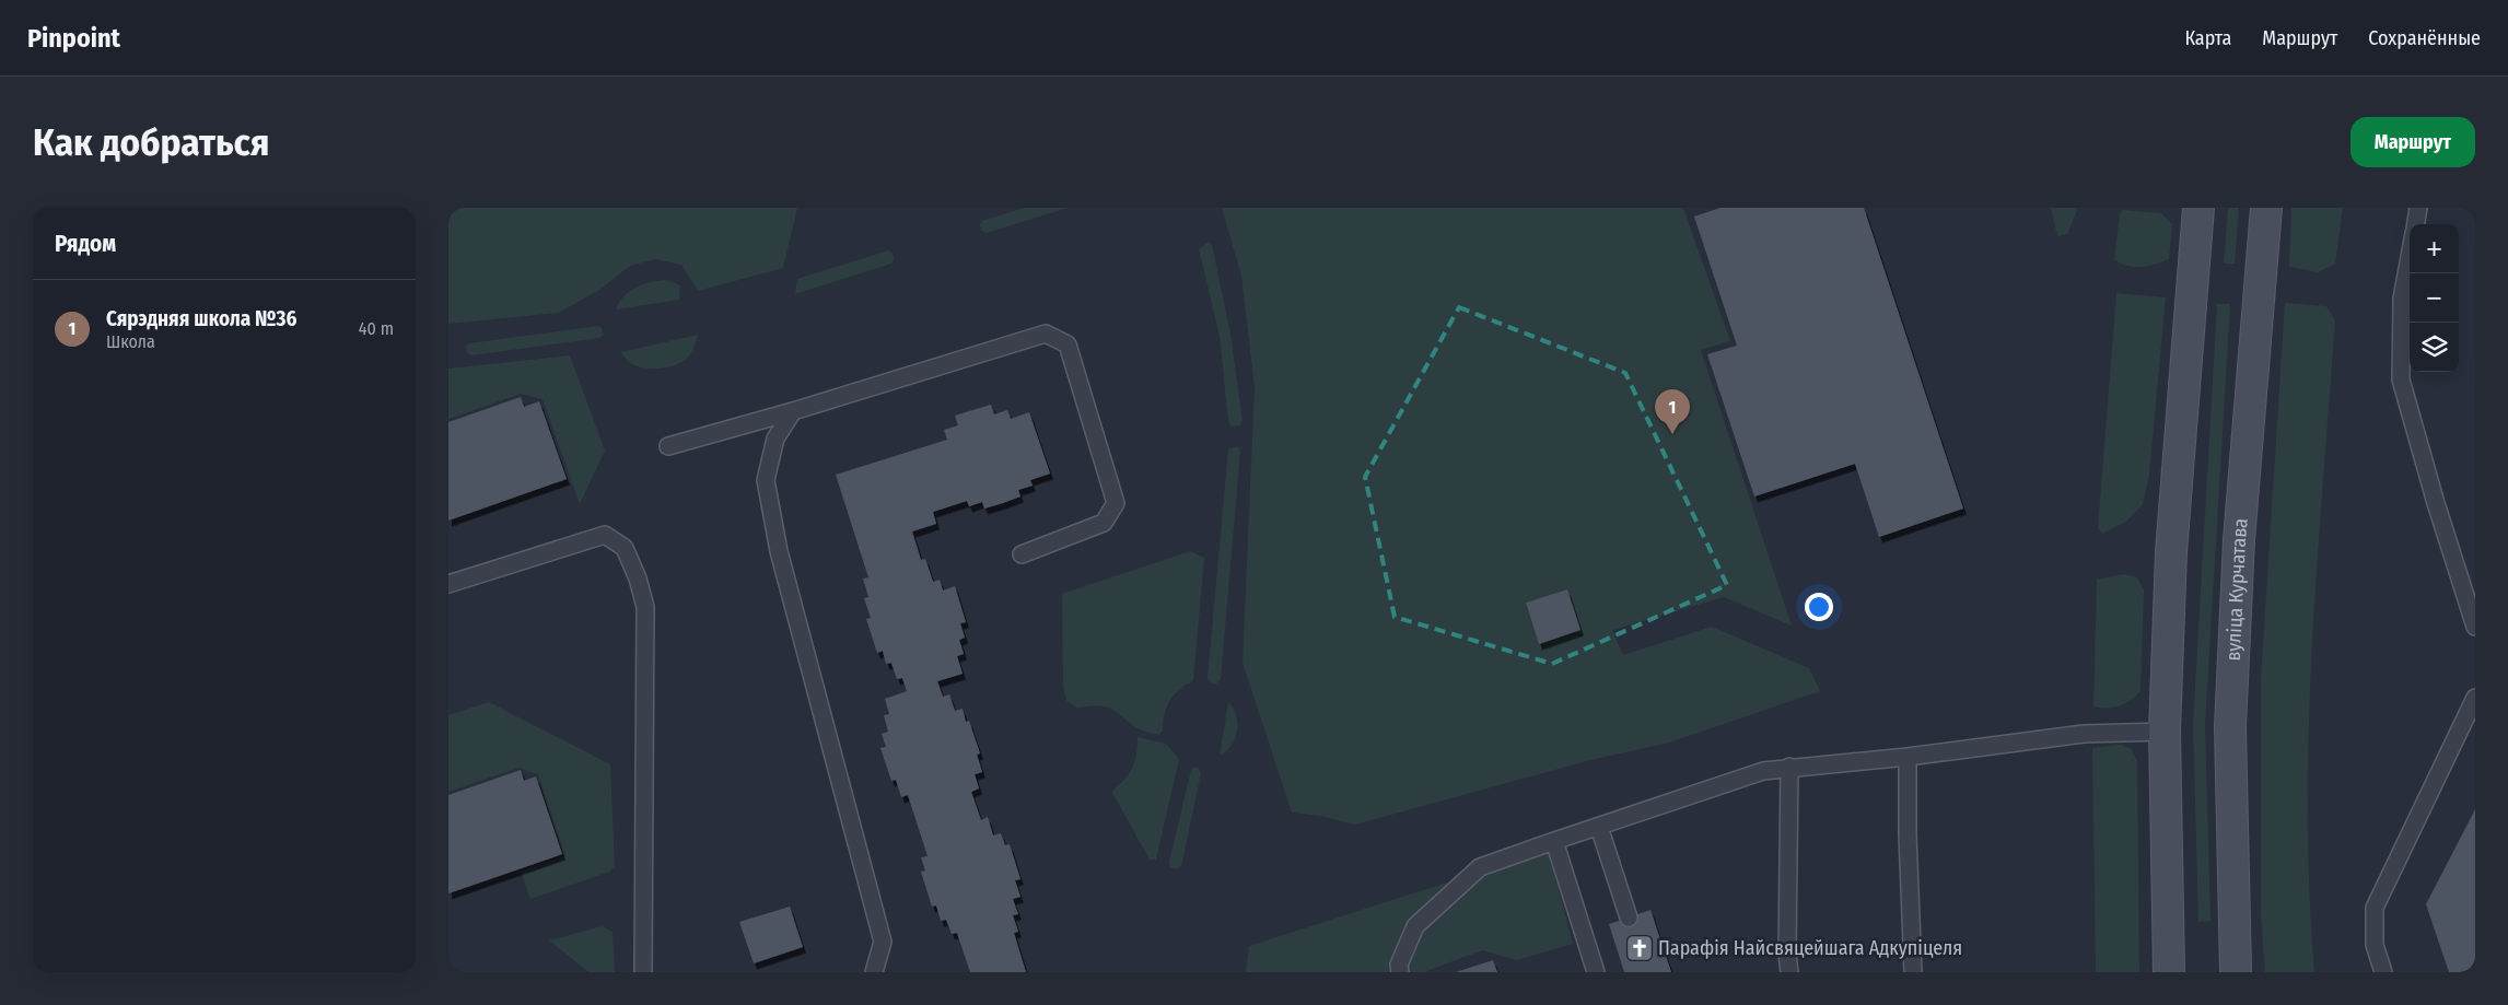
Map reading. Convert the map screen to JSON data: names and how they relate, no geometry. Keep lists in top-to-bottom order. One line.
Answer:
{"streets":{"main road":["вуліца Курчатава"]},"places":{"church":["Парафія Найсвяцейшага Адкупіцеля"]},"page":{"header":"Pinpoint","nav":["Карта","Маршрут","Сохранённые"],"buttons":"Маршрут","title":"Как добраться","heading":"Рядом","map_buttons":["+","−"],"list":[{"mark":"1","name":"Сярэдняя школа №36","note":"Школа","value":"40 m"}],"pins":"1"}}
